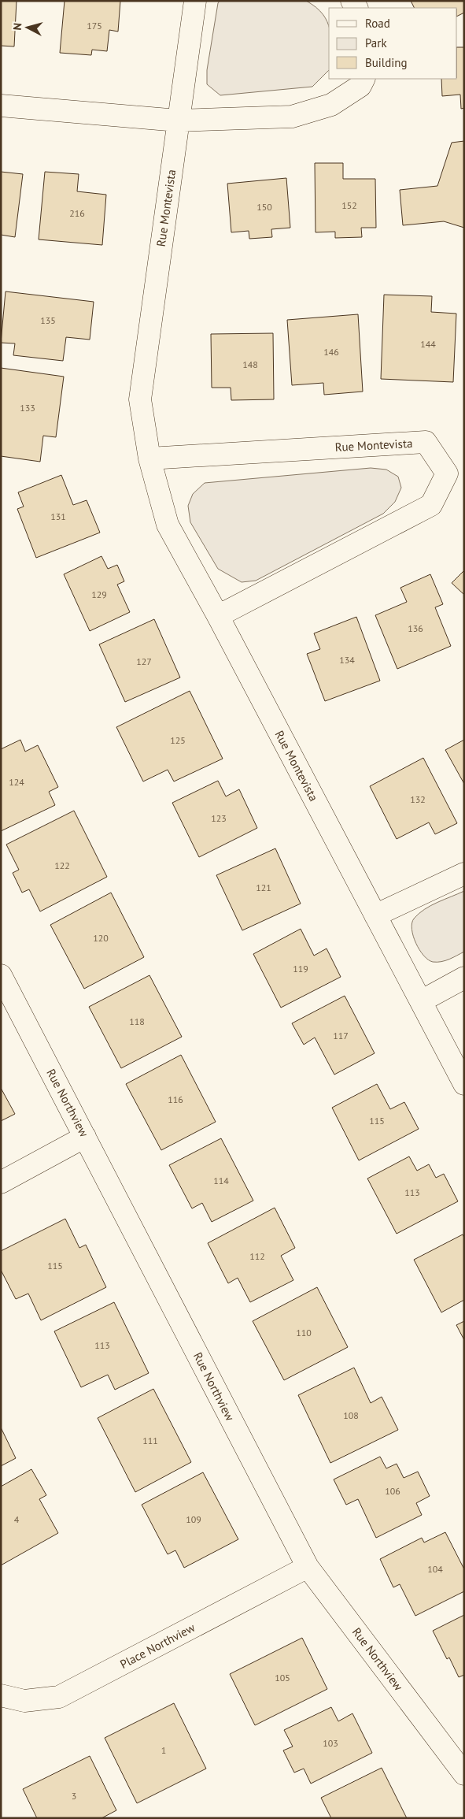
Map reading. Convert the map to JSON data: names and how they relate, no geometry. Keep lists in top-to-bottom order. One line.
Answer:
{"streets":{"street":["Rue Montevista","Rue Northview","Place Northview"]},"crossings":[["Rue Northview","Place Northview"]],"house_numbers":["175","152","150","216","135","144","146","148","133","131","129","136","134","127","125","124","132","123","122","121","120","119","118","117","116","115","114","113","112","115","110","113","108","111","106","4","109","104","105","103","1","3"],"legend":["Road","Park","Building"],"north":"left"}
